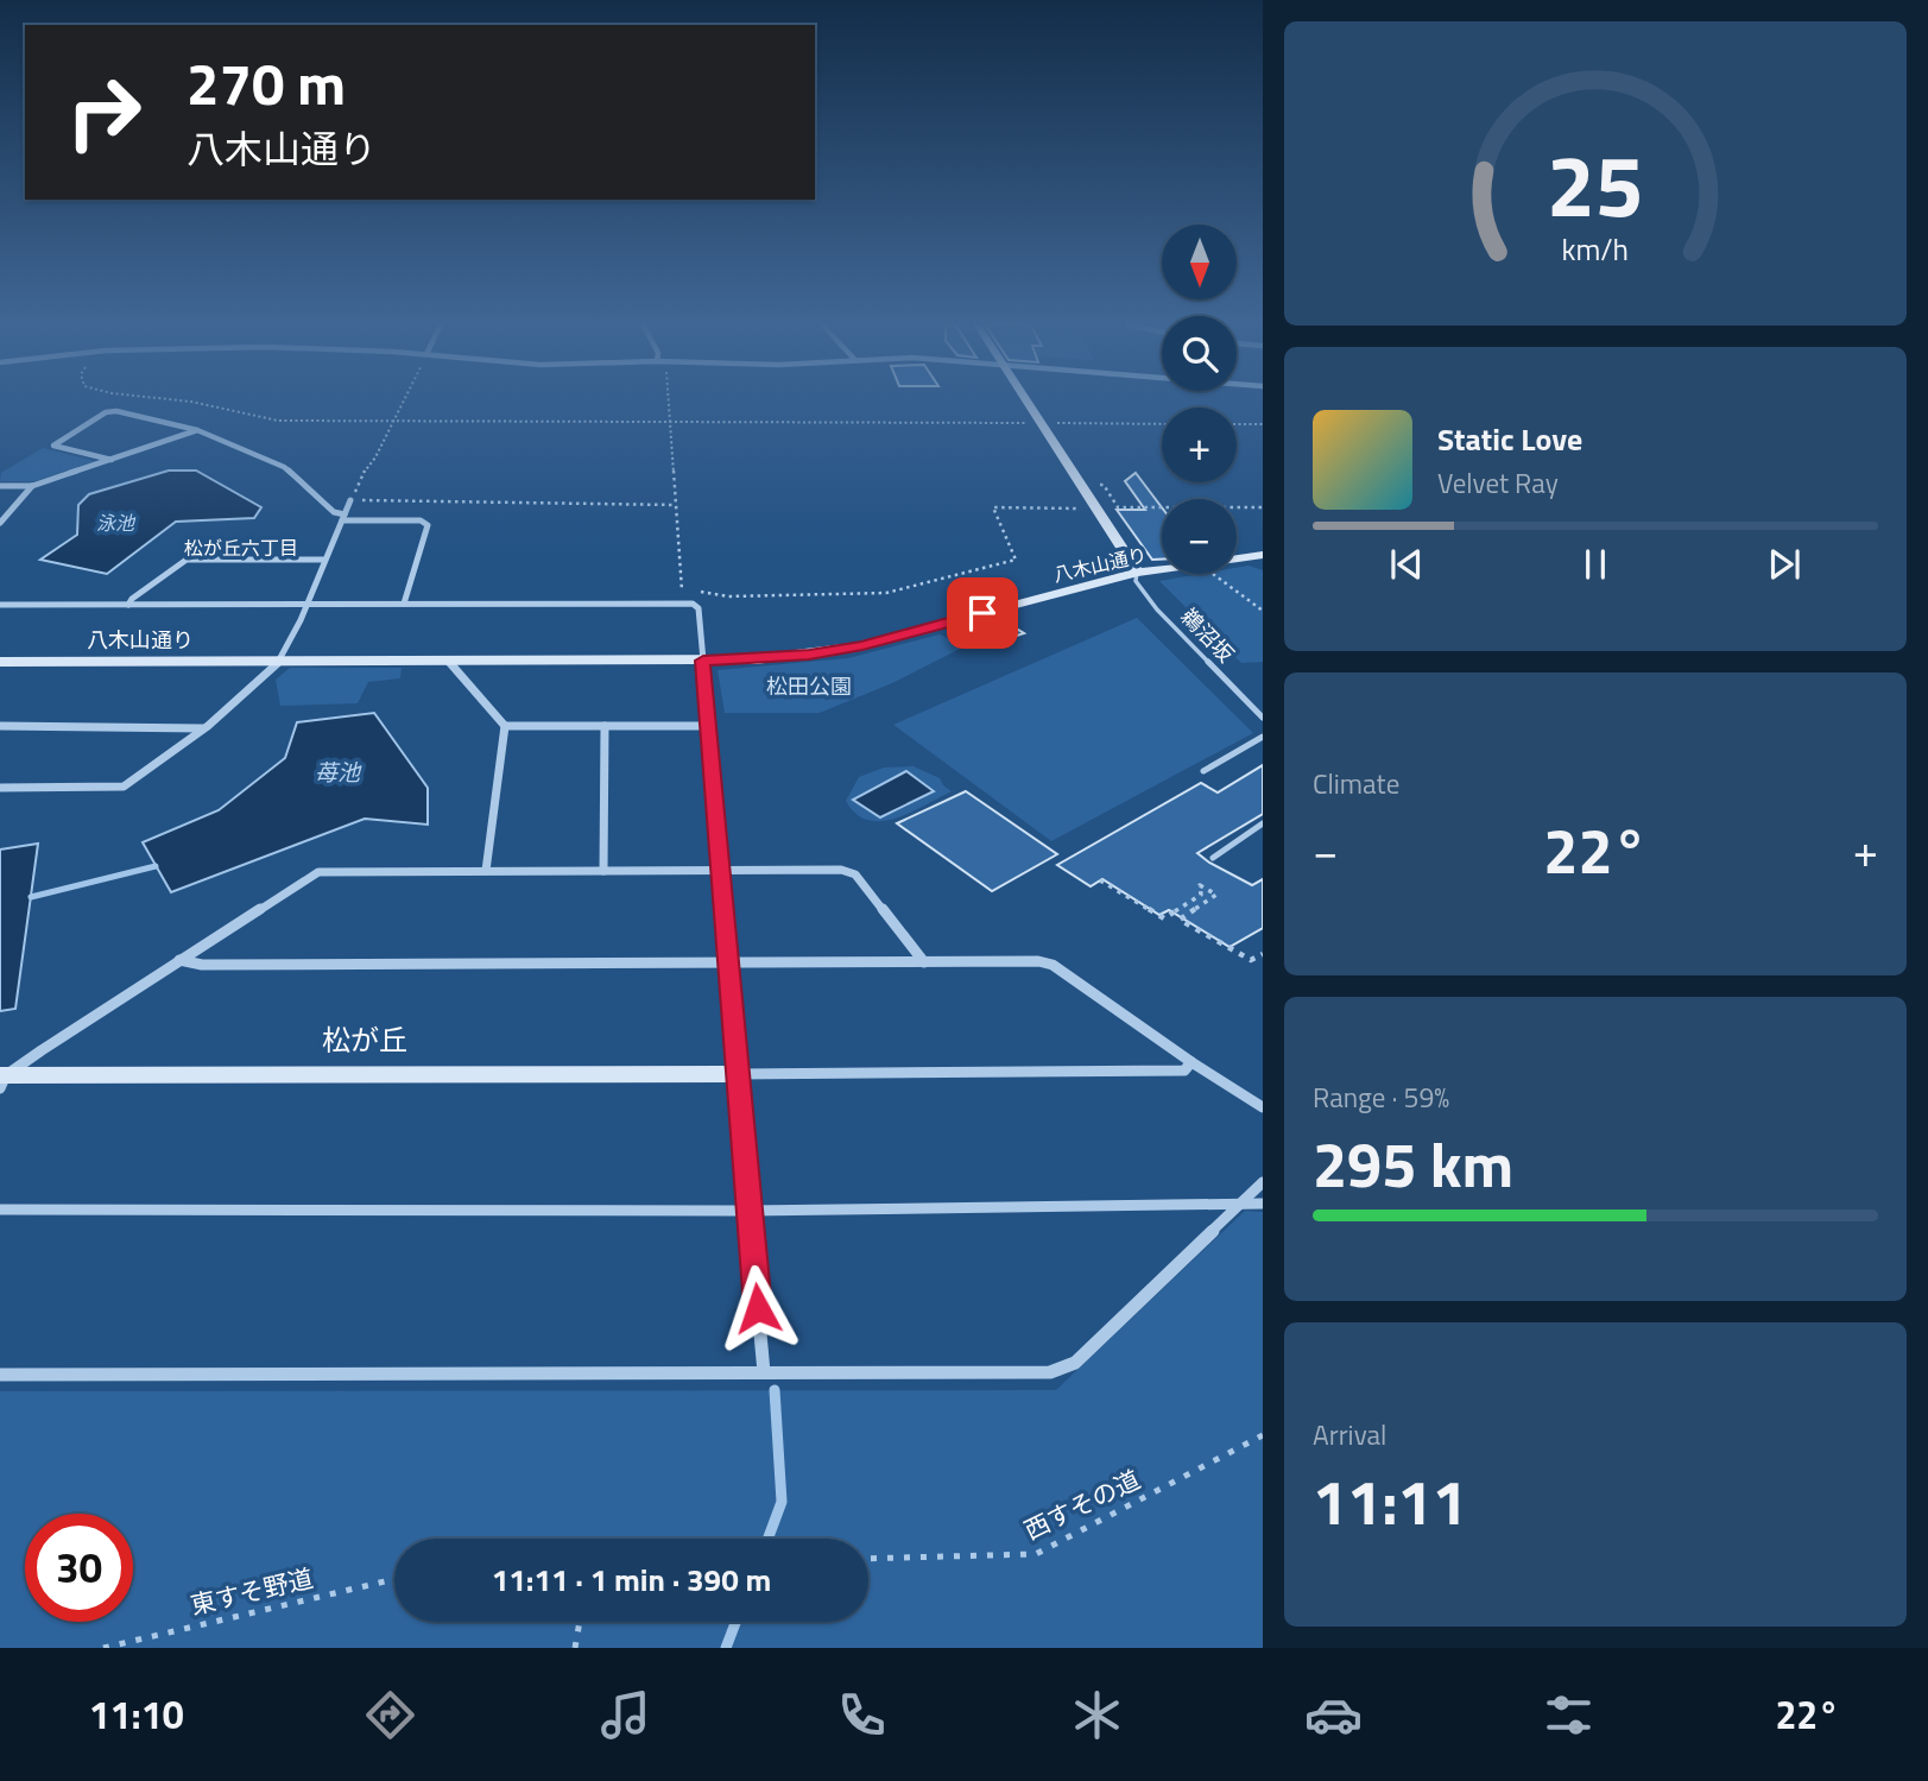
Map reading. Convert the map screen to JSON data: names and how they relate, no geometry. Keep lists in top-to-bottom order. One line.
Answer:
{"streets":{"street":["八木山通り"],"lane":["鵜沼坂"],"path":["西すその道","東すそ野道"]},"crossings":[["八木山通り","鵜沼坂"]],"districts":["松が丘六丁目","松が丘"],"water":["泳池","苺池"],"parks":["松田公園"],"north":"bottom","page":{"turn":["270 m","八木山通り"],"map_buttons":["+","−"],"song":["Static Love","Velvet Ray"],"tile":["Climate",["Range · 59%","295 km"],["Arrival","11:11"]],"heat":["−","22°","+"],"limit":"30","trip":"11:11 · 1 min · 390 m","tabs":["11:10","22°"],"gauge":["25","km/h"]}}
